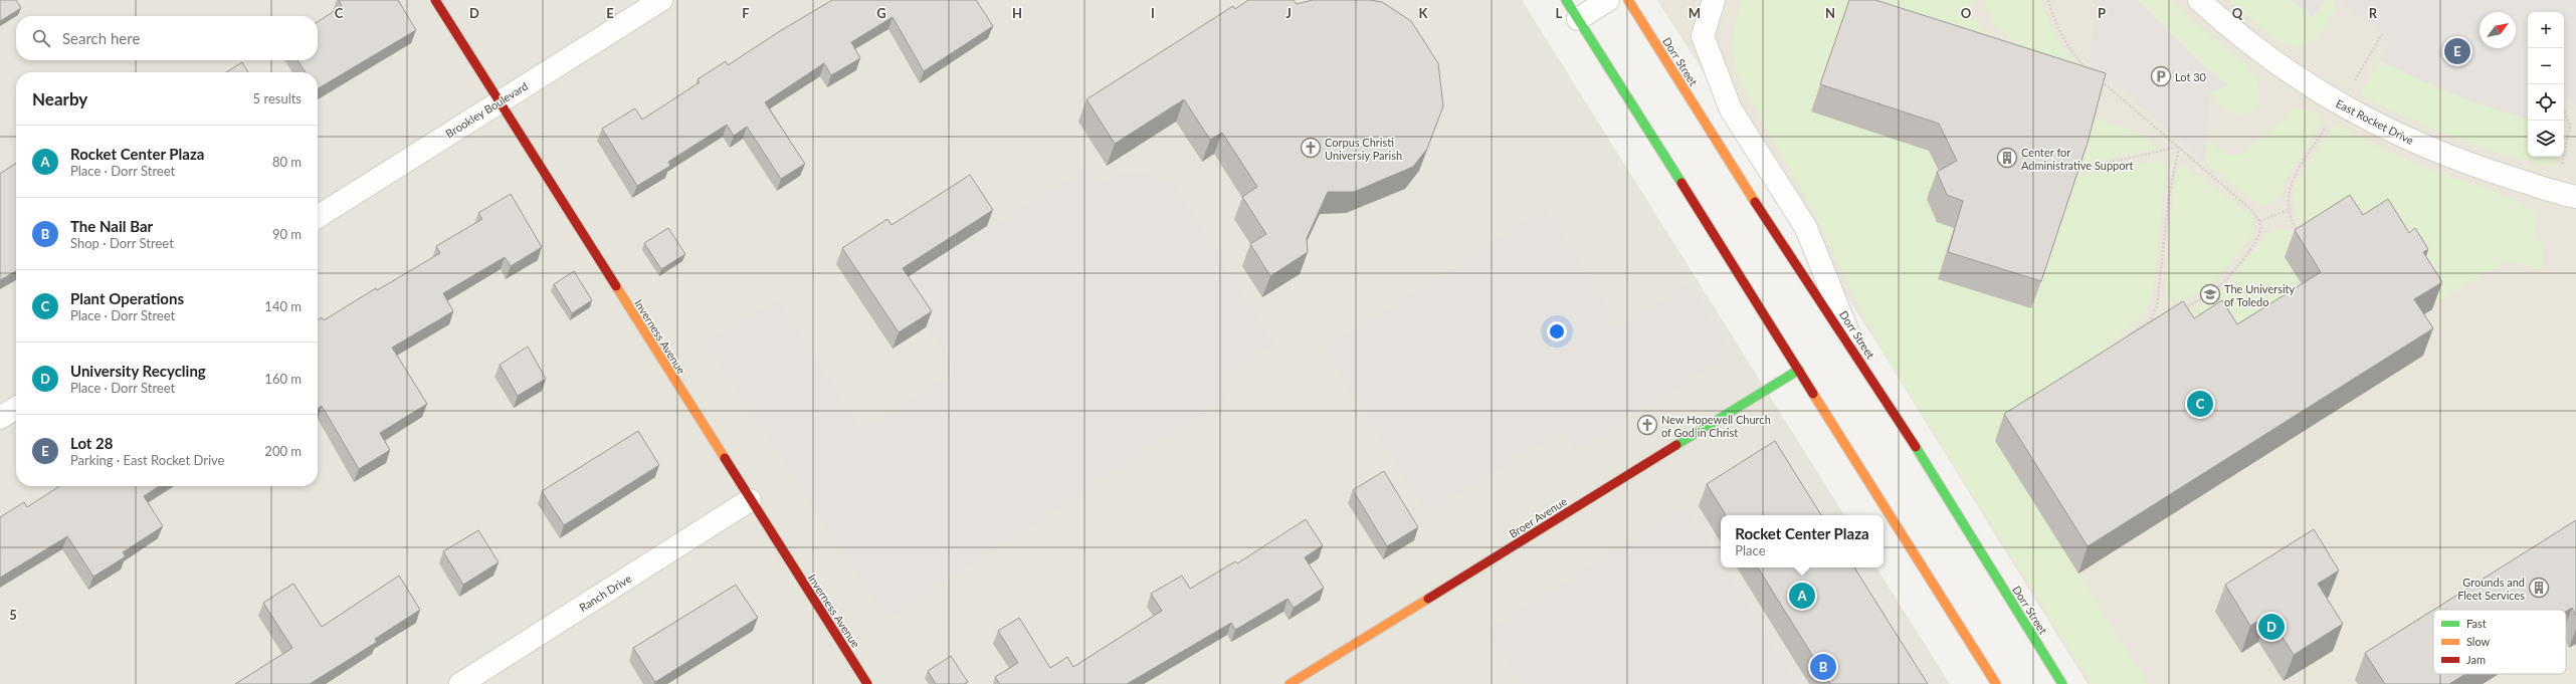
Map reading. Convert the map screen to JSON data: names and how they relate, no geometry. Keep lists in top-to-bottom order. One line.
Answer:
{"streets":{"main road":["Dorr Street","Inverness Avenue","Broer Avenue"],"street":["Brookley Boulevard","East Rocket Drive","Ranch Drive"]},"crossings":[["Brookley Boulevard","Inverness Avenue"],["Inverness Avenue","Ranch Drive"]],"places":{"parking":["Lot 30"],"church":["Corpus Christi Universiy Parish","New Hopewell Church of God in Christ"],"building":["Center for Administrative Support","Grounds and Fleet Services"],"school or university":["The University of Toledo"]},"legend":["Fast","Slow","Jam"],"north":"top right","page":{"map_buttons":["+","−"],"search":"Search here","pins":["E","C","A","D","B"],"heading":["Nearby","5 results"],"list":[{"mark":"A","name":"Rocket Center Plaza","note":"Place · Dorr Street","value":"80 m"},{"mark":"B","name":"The Nail Bar","note":"Shop · Dorr Street","value":"90 m"},{"mark":"C","name":"Plant Operations","note":"Place · Dorr Street","value":"140 m"},{"mark":"D","name":"University Recycling","note":"Place · Dorr Street","value":"160 m"},{"mark":"E","name":"Lot 28","note":"Parking · East Rocket Drive","value":"200 m"}],"popup":["Rocket Center Plaza","Place"]},"grid":{"columns":["C","D","E","F","G","H","I","J","K","L","M","N","O","P","Q","R"],"rows":["5"]}}
